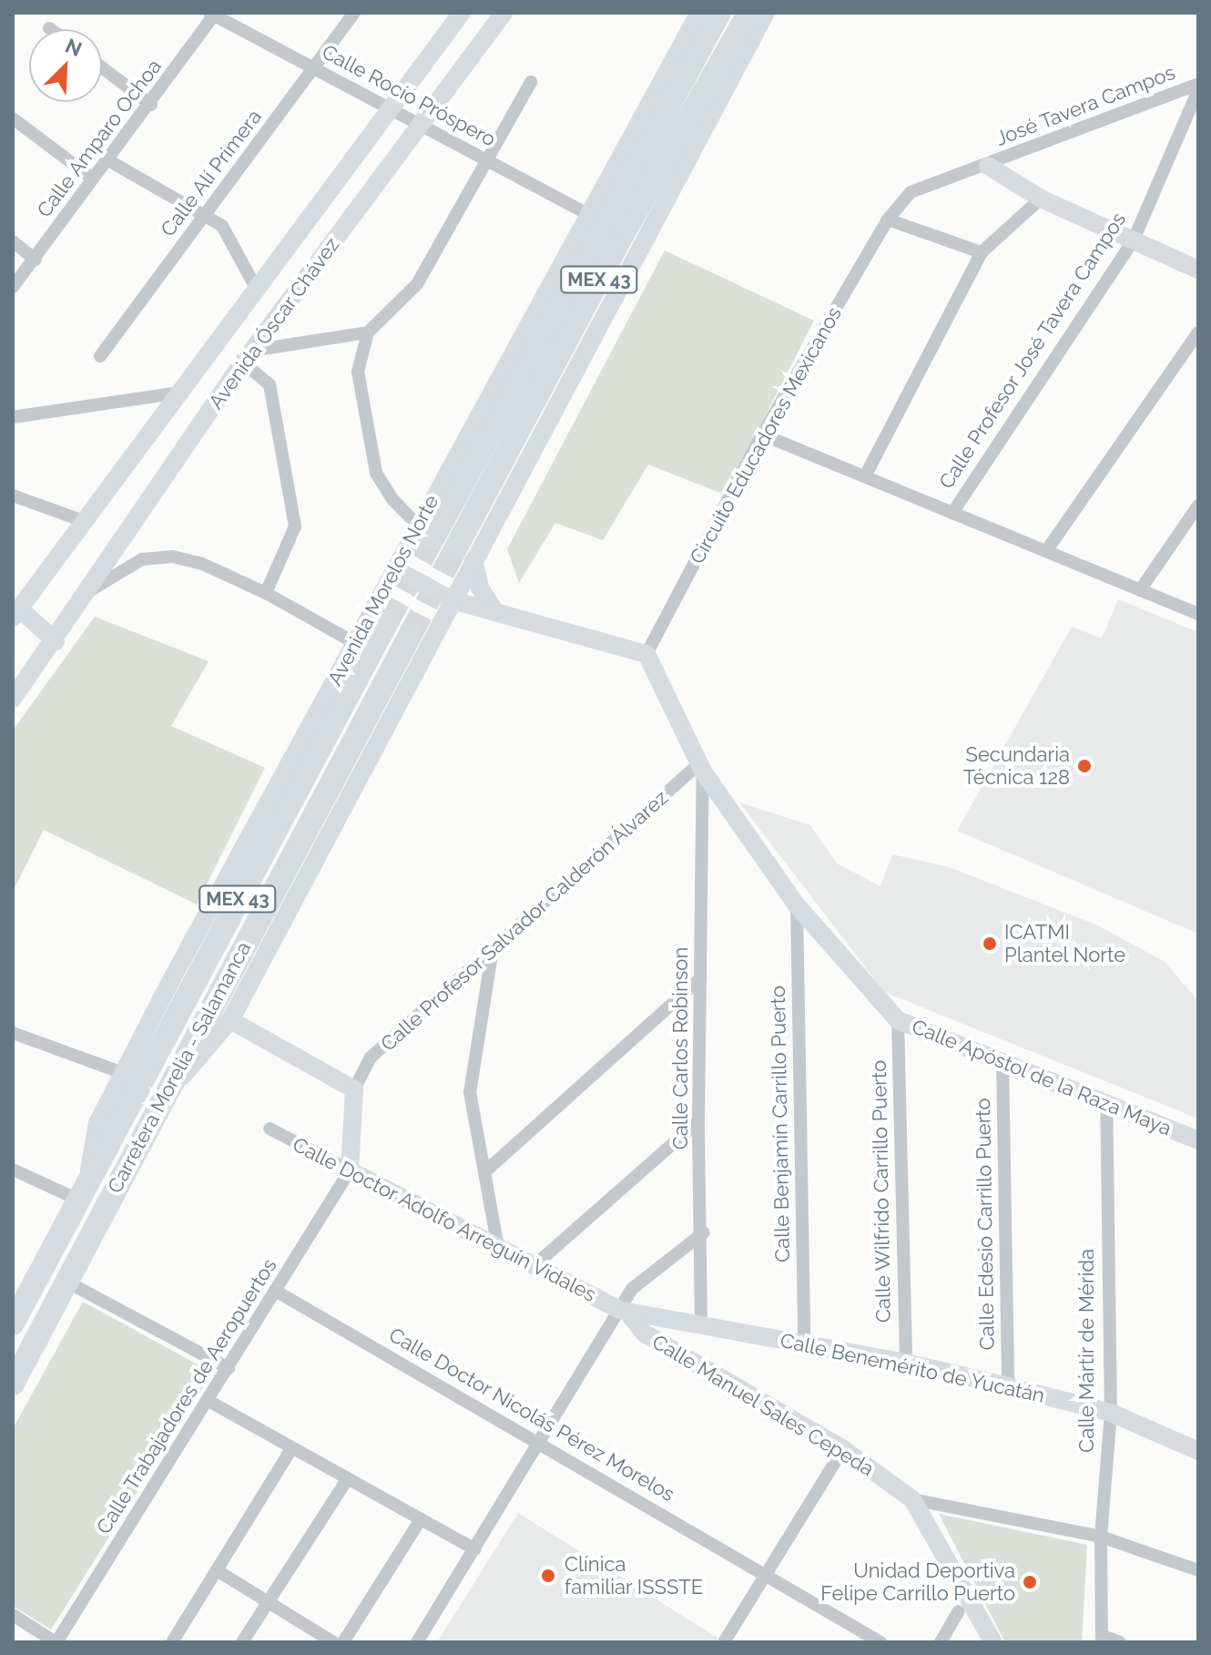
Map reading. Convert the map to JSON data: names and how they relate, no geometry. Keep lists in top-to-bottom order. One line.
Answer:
{"streets":{"highway":["MEX 43","Carretera Morelia - Salamanca"],"street":["Calle Rocío Próspero","José Tavera Campos","Calle Amparo Ochoa","Calle Alí Primera","Avenida Óscar Chávez","Calle Profesor José Tavera Campos","Circuito Educadores Mexicanos","Avenida Morelos Norte","Calle Profesor Salvador Calderón Álvarez","Calle Carlos Robinson","Calle Apóstol de la Raza Maya","Calle Benjamín Carrillo Puerto","Calle Wilfrido Carrillo Puerto","Calle Doctor Adolfo Arreguín Vidales","Calle Edesio Carrillo Puerto","Calle Mártir de Mérida","Calle Benemérito de Yucatán","Calle Trabajadores de Aeropuertos","Calle Manuel Sales Cepeda","Calle Doctor Nicolás Pérez Morelos"]},"crossings":[["Calle Rocío Próspero","Calle Amparo Ochoa"],["Calle Rocío Próspero","Calle Alí Primera"],["Calle Rocío Próspero","Avenida Óscar Chávez"],["Calle Rocío Próspero","Avenida Morelos Norte"],["José Tavera Campos","Circuito Educadores Mexicanos"],["MEX 43","Avenida Morelos Norte"],["Circuito Educadores Mexicanos","Calle Apóstol de la Raza Maya"],["Avenida Morelos Norte","Carretera Morelia - Salamanca"],["Calle Profesor Salvador Calderón Álvarez","Calle Carlos Robinson"],["Calle Profesor Salvador Calderón Álvarez","Calle Apóstol de la Raza Maya"],["Calle Profesor Salvador Calderón Álvarez","Calle Doctor Adolfo Arreguín Vidales"],["Calle Profesor Salvador Calderón Álvarez","Calle Trabajadores de Aeropuertos"],["Calle Carlos Robinson","Calle Apóstol de la Raza Maya"],["Calle Carlos Robinson","Calle Benemérito de Yucatán"],["Calle Apóstol de la Raza Maya","Calle Benjamín Carrillo Puerto"],["Calle Apóstol de la Raza Maya","Calle Wilfrido Carrillo Puerto"],["Calle Apóstol de la Raza Maya","Calle Edesio Carrillo Puerto"],["Calle Apóstol de la Raza Maya","Calle Mártir de Mérida"],["Calle Benjamín Carrillo Puerto","Calle Benemérito de Yucatán"],["Calle Wilfrido Carrillo Puerto","Calle Benemérito de Yucatán"],["Calle Doctor Adolfo Arreguín Vidales","Calle Benemérito de Yucatán"],["Calle Doctor Adolfo Arreguín Vidales","Calle Trabajadores de Aeropuertos"],["Calle Doctor Adolfo Arreguín Vidales","Calle Manuel Sales Cepeda"],["Calle Edesio Carrillo Puerto","Calle Benemérito de Yucatán"],["Calle Mártir de Mérida","Calle Benemérito de Yucatán"],["Calle Mártir de Mérida","Calle Manuel Sales Cepeda"],["Calle Benemérito de Yucatán","Calle Manuel Sales Cepeda"],["Calle Trabajadores de Aeropuertos","Calle Doctor Nicolás Pérez Morelos"]],"places":["Secundaria Técnica 128","ICATMI Plantel Norte","Clínica familiar ISSSTE","Unidad Deportiva Felipe Carrillo Puerto"],"north":"top right"}
